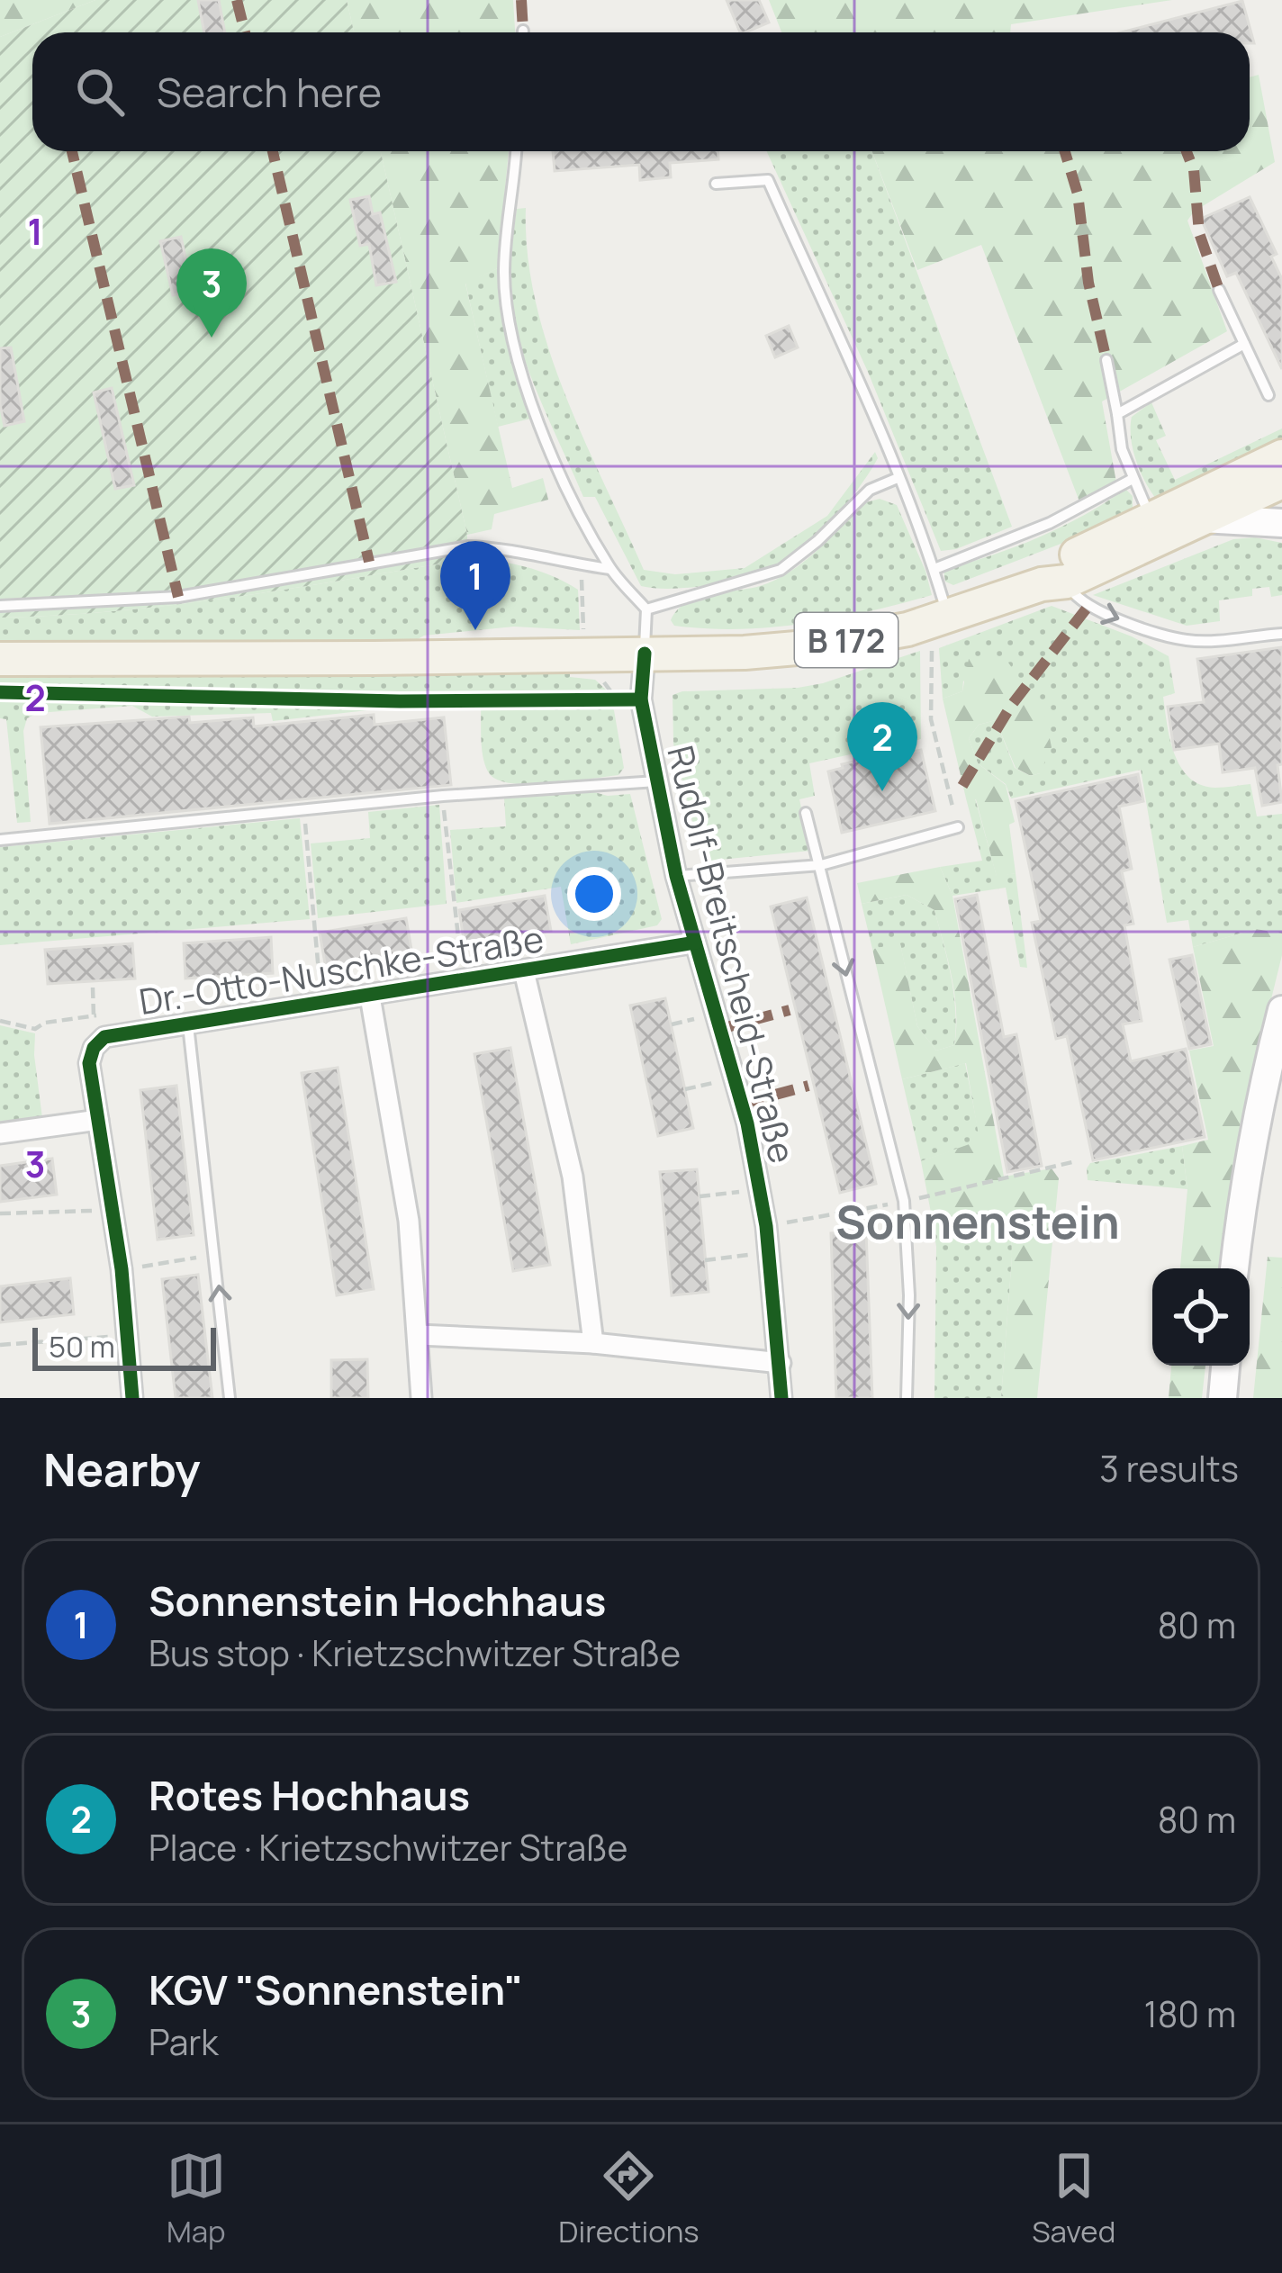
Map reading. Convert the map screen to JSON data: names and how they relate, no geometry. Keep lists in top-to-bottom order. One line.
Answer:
{"streets":{"main road":["B 172"],"street":["Rudolf-Breitscheid-Straße","Dr.-Otto-Nuschke-Straße"]},"crossings":[["B 172","Rudolf-Breitscheid-Straße"],["Rudolf-Breitscheid-Straße","Dr.-Otto-Nuschke-Straße"]],"districts":["Sonnenstein"],"scale_bar":"50 m","page":{"search":"Search here","pins":["3","1","2"],"scale":"50 m","heading":["Nearby","3 results"],"list":[{"mark":"1","name":"Sonnenstein Hochhaus","note":"Bus stop · Krietzschwitzer Straße","value":"80 m"},{"mark":"2","name":"Rotes Hochhaus","note":"Place · Krietzschwitzer Straße","value":"80 m"},{"mark":"3","name":"KGV \"Sonnenstein\"","note":"Park","value":"180 m"}],"nav":["Map","Directions","Saved"]},"grid":{"rows":["1","2","3"]}}
